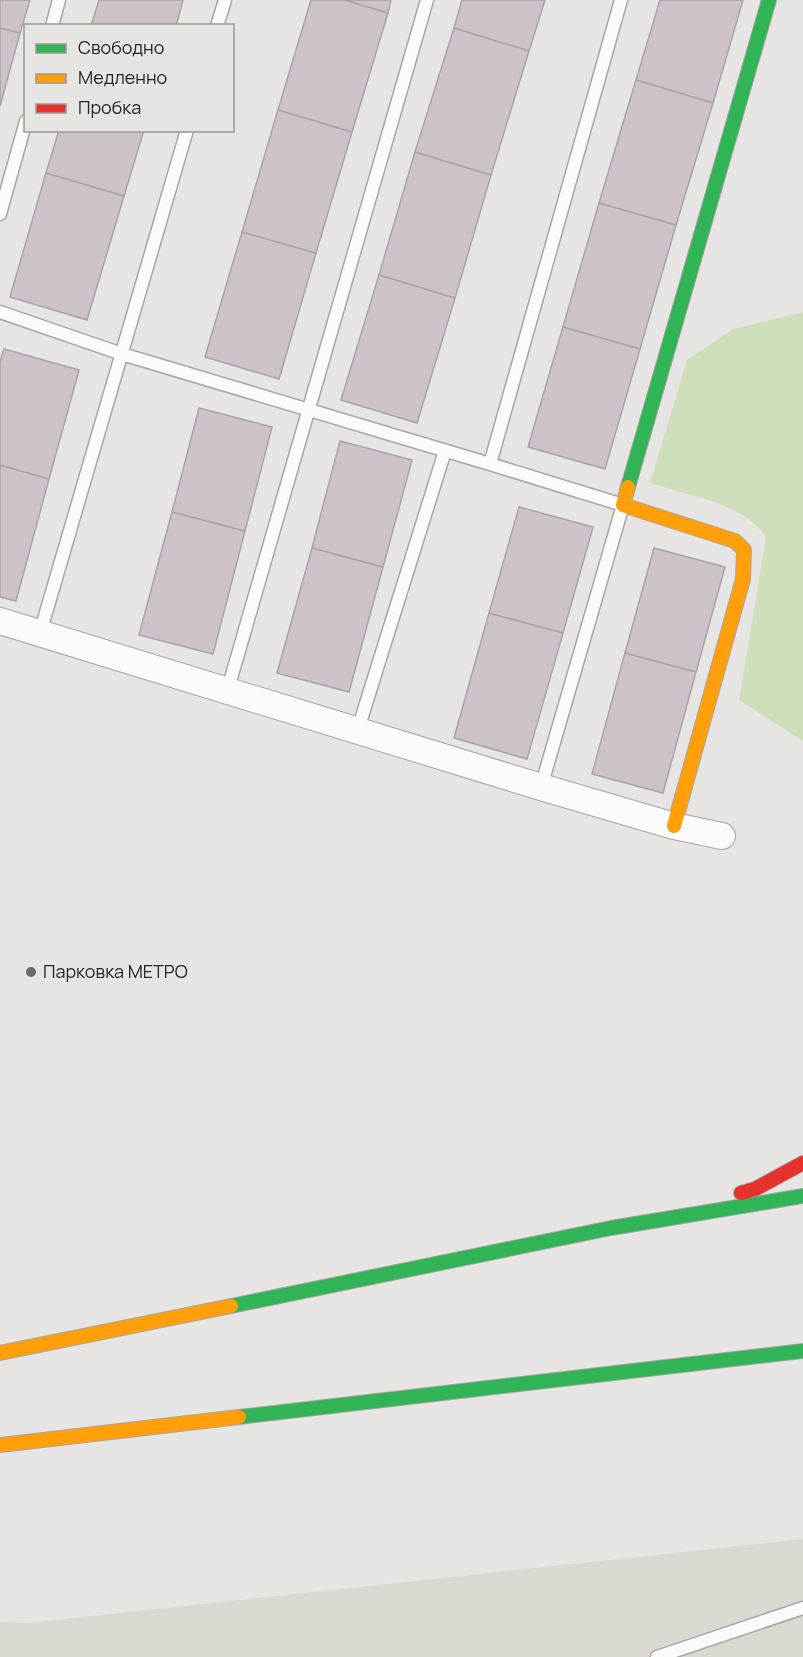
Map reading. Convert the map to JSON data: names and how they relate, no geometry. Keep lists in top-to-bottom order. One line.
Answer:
{"places":["Парковка МЕТРО"],"legend":["Свободно","Медленно","Пробка"]}
